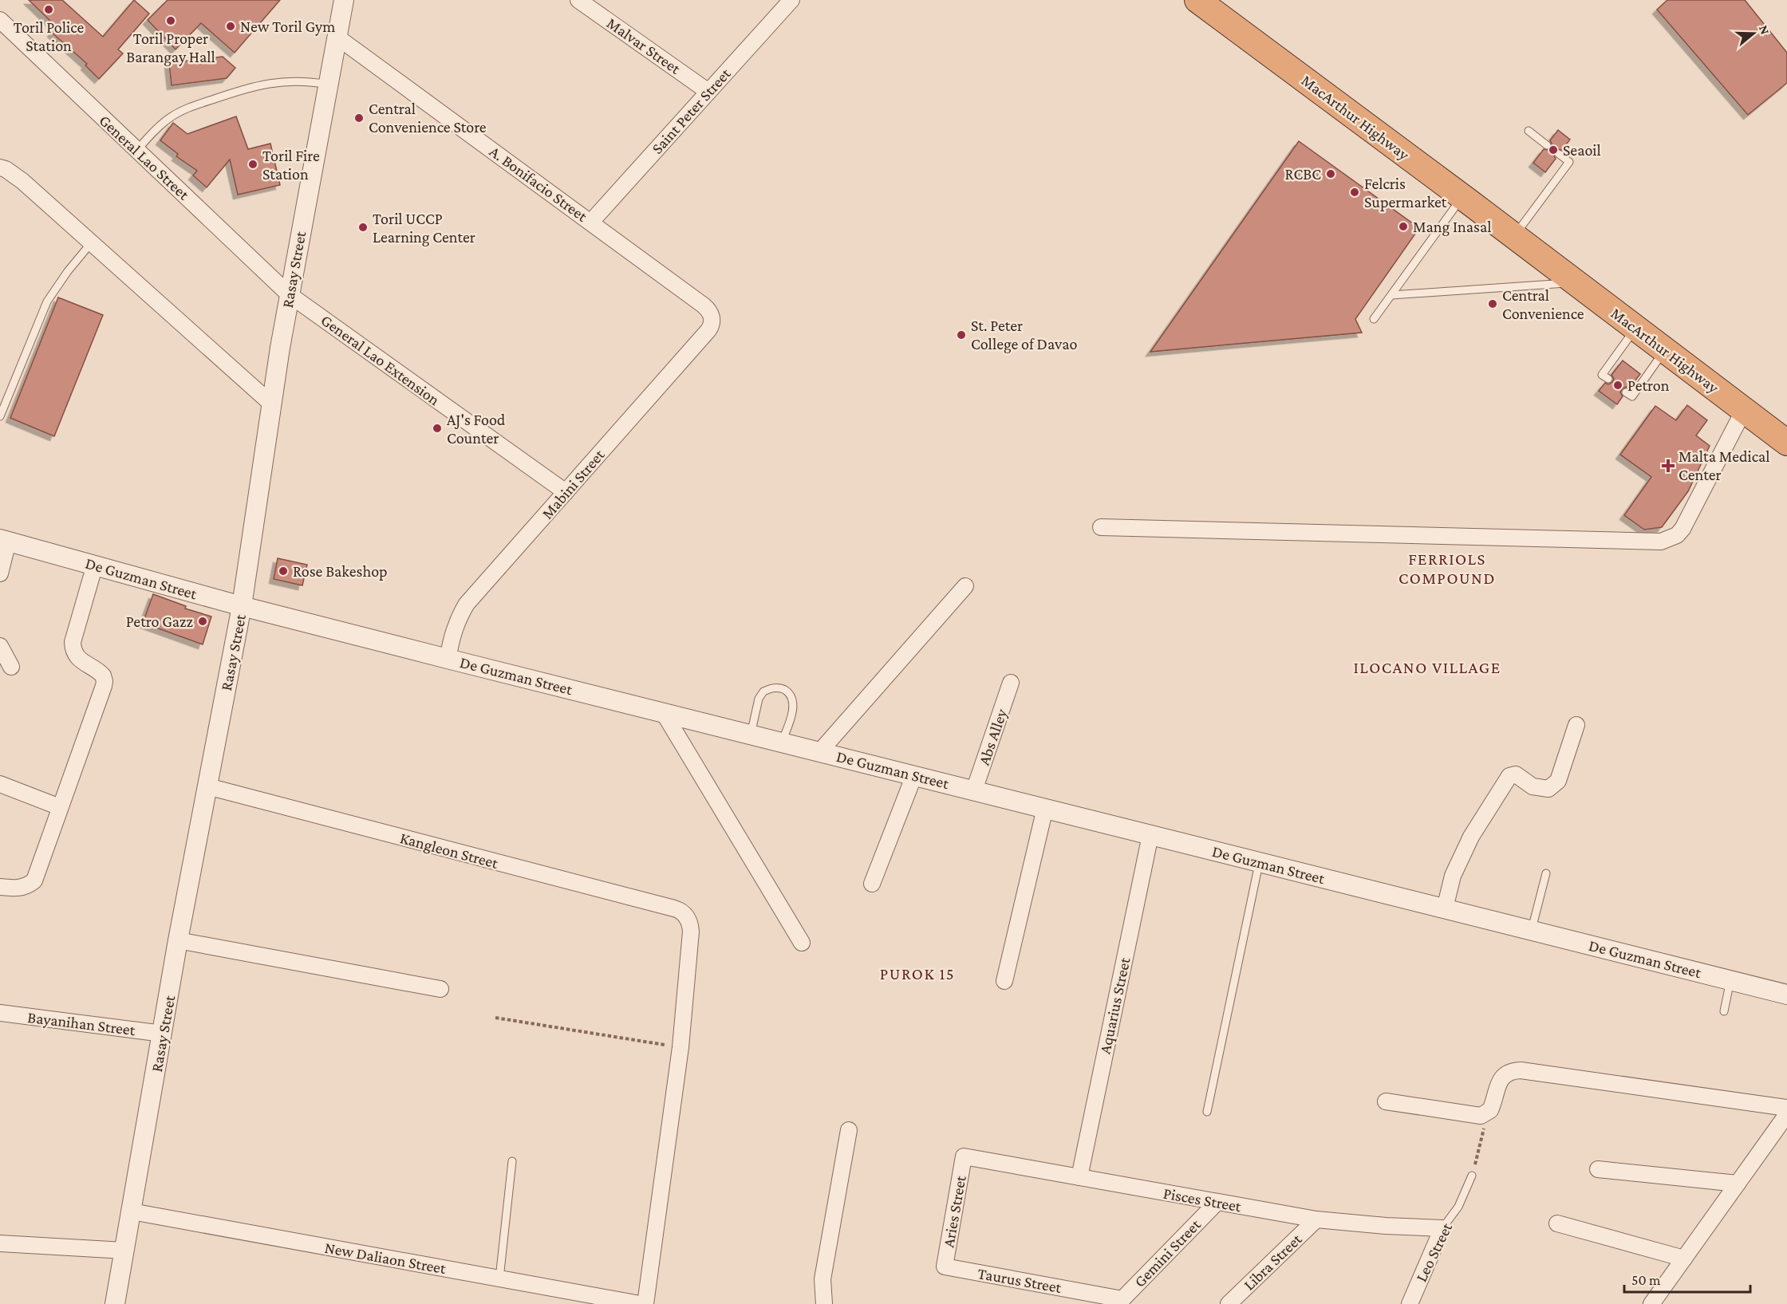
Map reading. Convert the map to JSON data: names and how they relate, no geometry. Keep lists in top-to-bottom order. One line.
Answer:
{"streets":{"highway":["MacArthur Highway"],"street":["Malvar Street","Saint Peter Street","General Lao Street","A. Bonifacio Street","Rasay Street","General Lao Extension","Mabini Street","De Guzman Street","Abs Alley","Kangleon Street","Aquarius Street","Bayanihan Street","Pisces Street","Aries Street","Leo Street","Gemini Street","New Daliaon Street","Libra Street","Taurus Street"]},"crossings":[["Malvar Street","Saint Peter Street"],["Saint Peter Street","A. Bonifacio Street"],["General Lao Street","Rasay Street"],["General Lao Street","General Lao Extension"],["A. Bonifacio Street","Rasay Street"],["A. Bonifacio Street","Mabini Street"],["Rasay Street","General Lao Extension"],["Rasay Street","De Guzman Street"],["Rasay Street","Kangleon Street"],["Rasay Street","Bayanihan Street"],["Rasay Street","New Daliaon Street"],["General Lao Extension","Mabini Street"],["Mabini Street","De Guzman Street"],["De Guzman Street","Abs Alley"],["De Guzman Street","Aquarius Street"],["Aquarius Street","Pisces Street"],["Pisces Street","Aries Street"],["Pisces Street","Leo Street"],["Pisces Street","Gemini Street"],["Pisces Street","Libra Street"],["Aries Street","Taurus Street"],["Gemini Street","Taurus Street"]],"districts":["FERRIOLS COMPOUND","ILOCANO VILLAGE","PUROK 15"],"places":{"other":["Toril Police Station","Toril Proper Barangay Hall","New Toril Gym","Central Convenience Store","Seaoil","Toril Fire Station","RCBC","Felcris Supermarket","Mang Inasal","Toril UCCP Learning Center","Central Convenience","St. Peter College of Davao","Petron","AJ's Food Counter","Rose Bakeshop","Petro Gazz"],"health":["Malta Medical Center"]},"scale_bar":"50 m","north":"right"}
